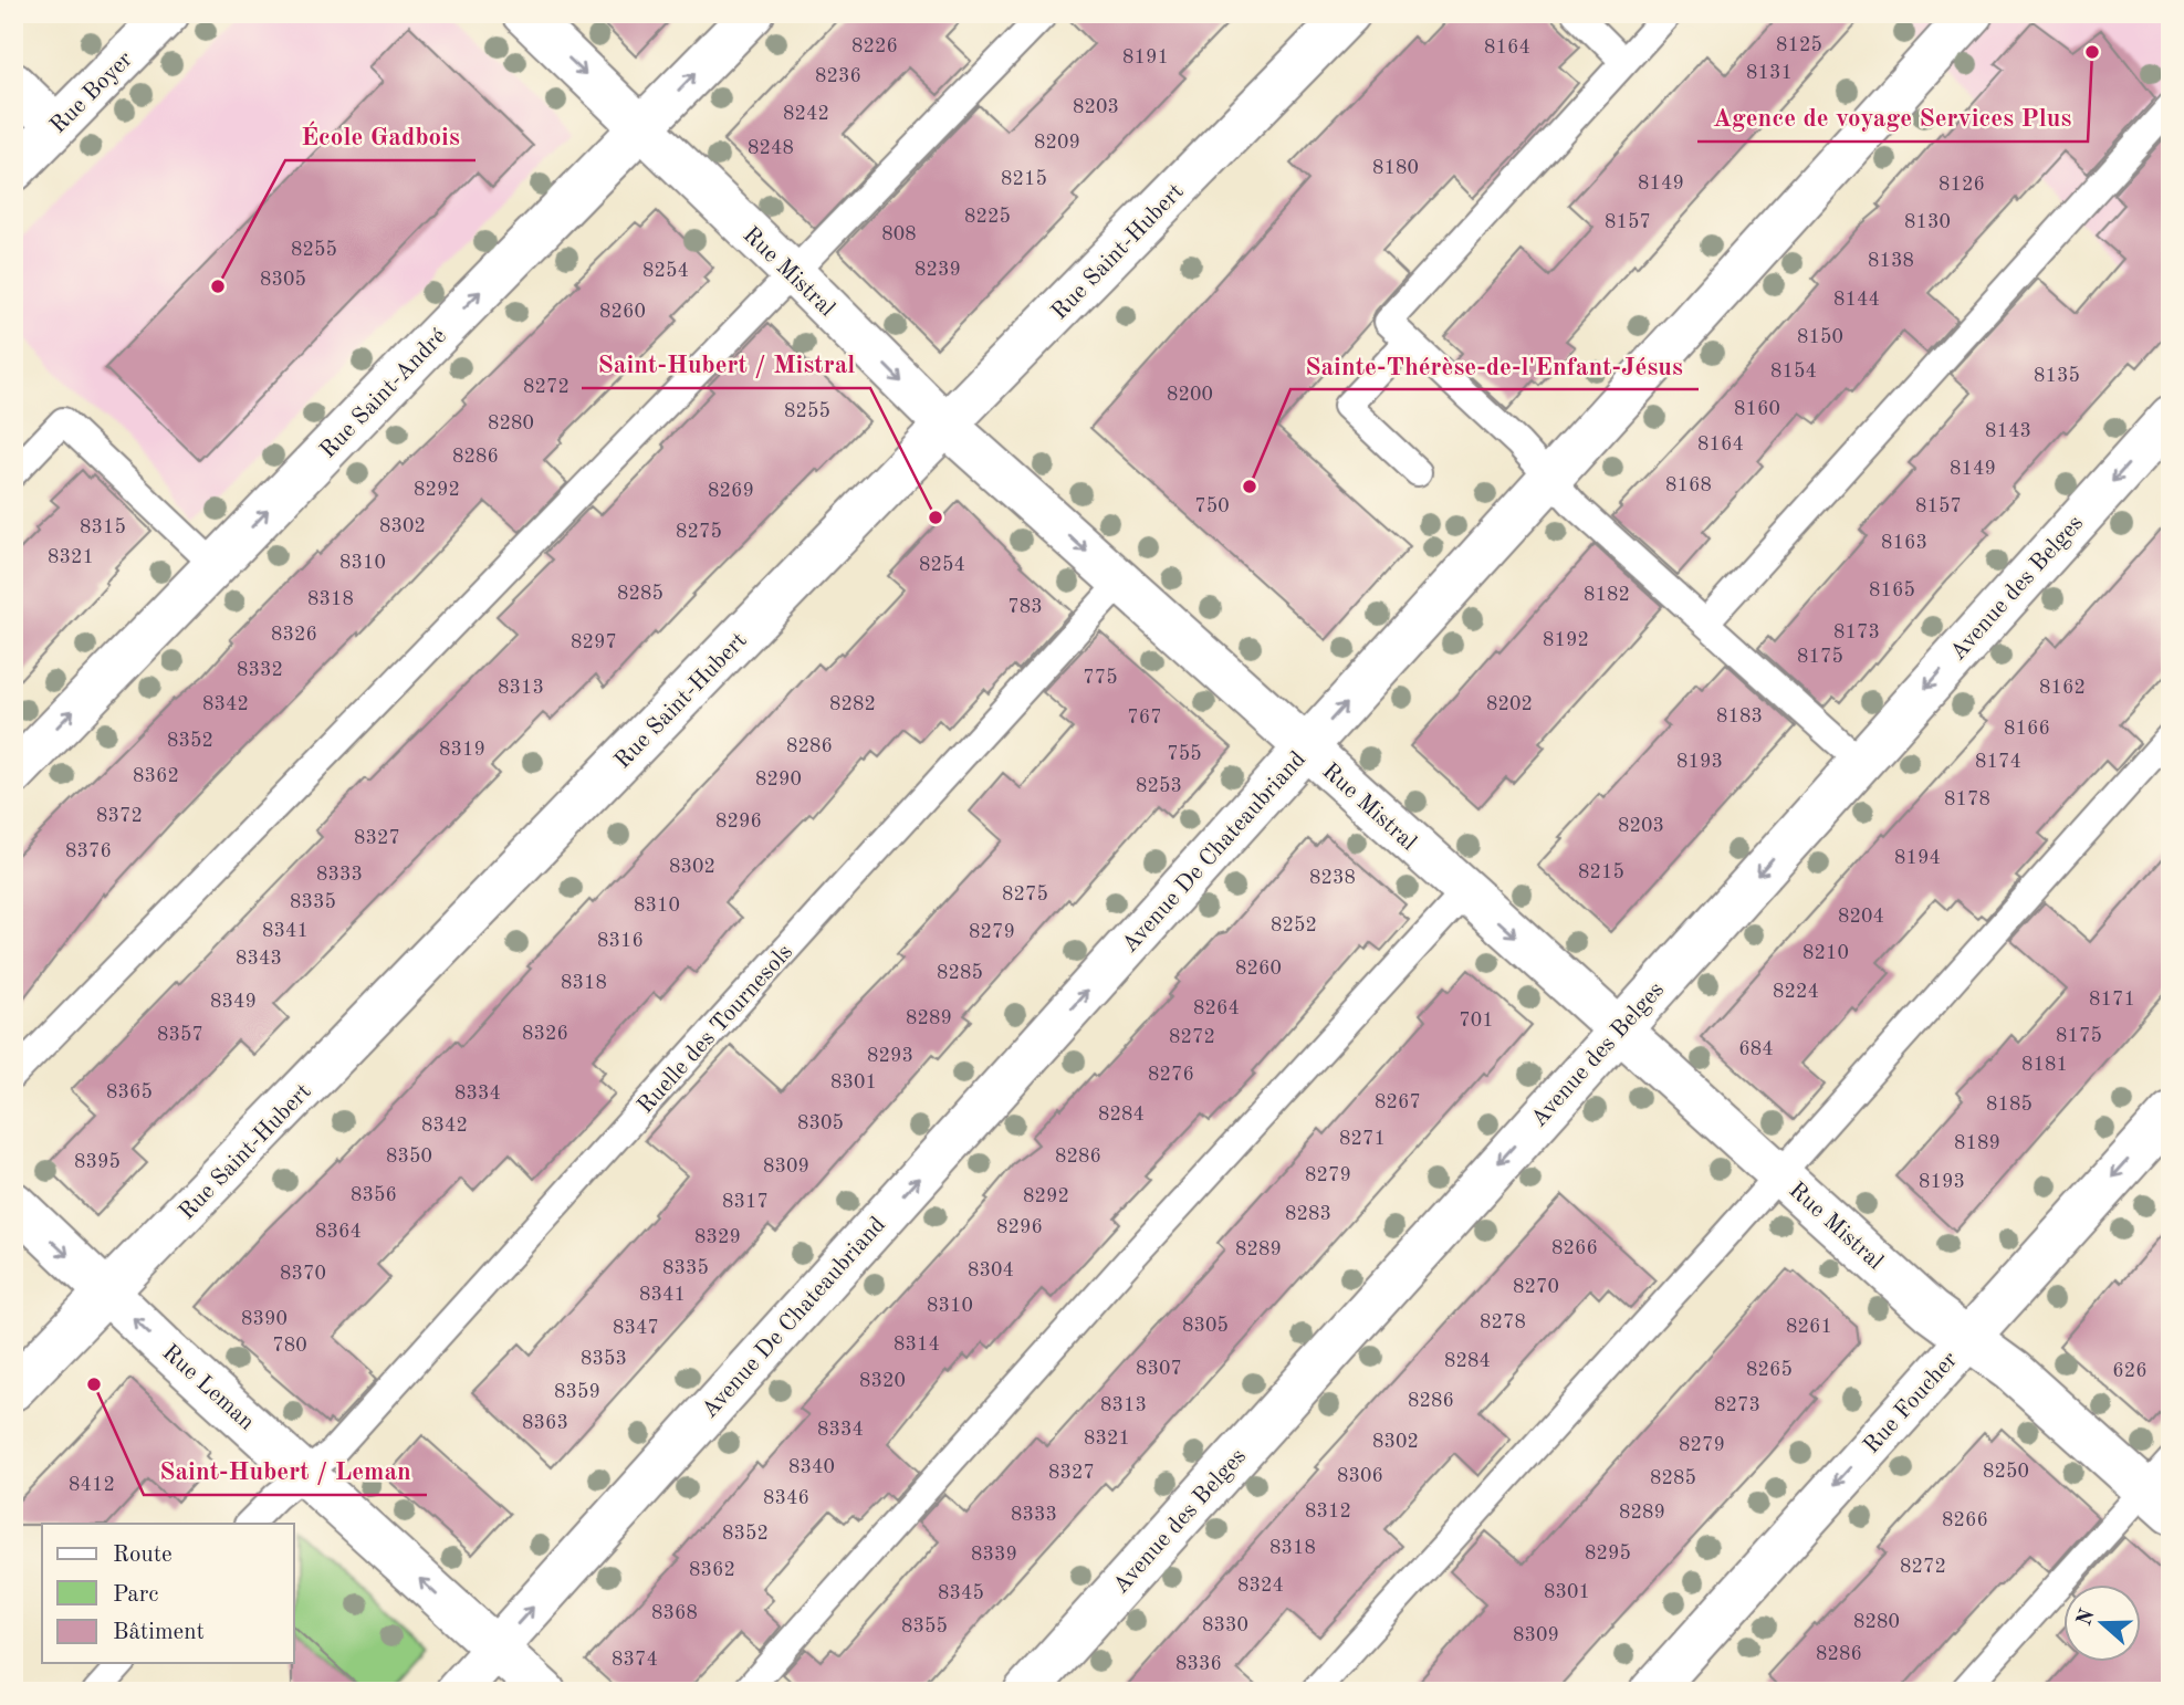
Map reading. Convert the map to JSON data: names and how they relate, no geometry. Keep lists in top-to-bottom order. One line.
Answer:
{"streets":{"street":["Rue Boyer","Rue Saint-Hubert","Rue Mistral","Rue Saint-André","Avenue des Belges","Avenue De Chateaubriand","Rue Leman","Rue Foucher"],"lane":["Ruelle des Tournesols"]},"crossings":[["Rue Saint-Hubert","Rue Mistral"],["Rue Saint-Hubert","Rue Leman"],["Rue Mistral","Rue Saint-André"],["Rue Mistral","Avenue des Belges"],["Rue Mistral","Avenue De Chateaubriand"],["Rue Mistral","Ruelle des Tournesols"],["Rue Mistral","Rue Foucher"],["Avenue De Chateaubriand","Rue Leman"],["Ruelle des Tournesols","Rue Leman"]],"one_way":["Rue Mistral","Rue Saint-André","Avenue des Belges","Avenue De Chateaubriand","Rue Foucher"],"places":["Agence de voyage Services Plus","École Gadbois","Sainte-Thérèse-de-l'Enfant-Jésus","Saint-Hubert / Mistral","Saint-Hubert / Leman"],"house_numbers":["8125","8226","8164","8191","8131","8236","8203","8242","8209","8248","8180","8215","8149","8126","8225","8157","8130","808","8255","8138","8239","8254","8305","8144","8260","8150","8154","8135","8272","8200","8160","8255","8280","8143","8164","8286","8149","8168","8292","8269","750","8157","8302","8315","8275","8163","8321","8310","8254","8165","8285","8182","8318","783","8173","8326","8192","8297","8175","8332","775","8313","8162","8342","8282","8202","8183","767","8166","8352","8286","8319","755","8193","8174","8362","8290","8253","8178","8372","8296","8203","8327","8376","8194","8302","8215","8333","8238","8275","8335","8310","8204","8252","8341","8279","8316","8210","8343","8260","8285","8318","8224","8171","8349","8264","8289","701","8326","8357","8175","8272","684","8293","8181","8276","8301","8365","8334","8267","8185","8284","8305","8342","8271","8189","8350","8286","8395","8309","8279","8193","8356","8292","8317","8283","8296","8364","8329","8266","8289","8335","8304","8370","8270","8341","8310","8390","8278","8305","8261","8347","8314","780","8353","8284","8307","8265","626","8320","8359","8286","8313","8273","8363","8334","8321","8302","8279","8340","8250","8327","8306","8285","8412","8346","8312","8289","8333","8266","8352","8318","8295","8339","8272","8362","8324","8301","8345","8368","8280","8330","8355","8309","8286","8374","8336"],"legend":["Route","Parc","Bâtiment"],"north":"left"}
